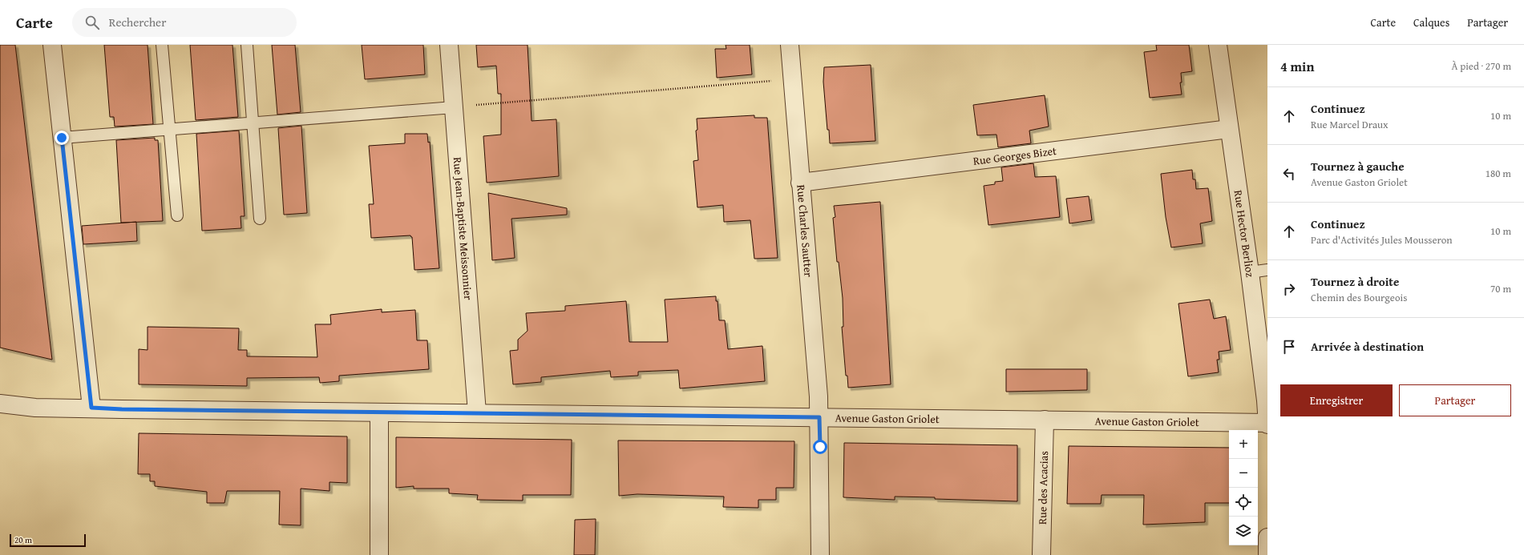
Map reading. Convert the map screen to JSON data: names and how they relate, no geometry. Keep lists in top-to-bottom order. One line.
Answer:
{"streets":{"street":["Rue Georges Bizet","Rue Jean-Baptiste Meissonnier","Rue Charles Sautter","Rue Hector Berlioz","Avenue Gaston Griolet","Rue des Acacias"]},"crossings":[["Rue Georges Bizet","Rue Charles Sautter"],["Rue Georges Bizet","Rue Hector Berlioz"],["Rue Jean-Baptiste Meissonnier","Avenue Gaston Griolet"],["Rue Charles Sautter","Avenue Gaston Griolet"],["Rue Hector Berlioz","Avenue Gaston Griolet"],["Avenue Gaston Griolet","Rue des Acacias"]],"scale_bar":"20 m","page":{"header":"Carte","search":"Rechercher","nav":["Carte","Calques","Partager"],"heading":["4 min","À pied · 270 m"],"list":[["Continuez","Rue Marcel Draux","10 m"],["Tournez à gauche","Avenue Gaston Griolet","180 m"],["Continuez","Parc d'Activités Jules Mousseron","10 m"],["Tournez à droite","Chemin des Bourgeois","70 m"],"Arrivée à destination"],"buttons":["Enregistrer","Partager"],"map_buttons":["+","−"],"scale":"20 m"}}
